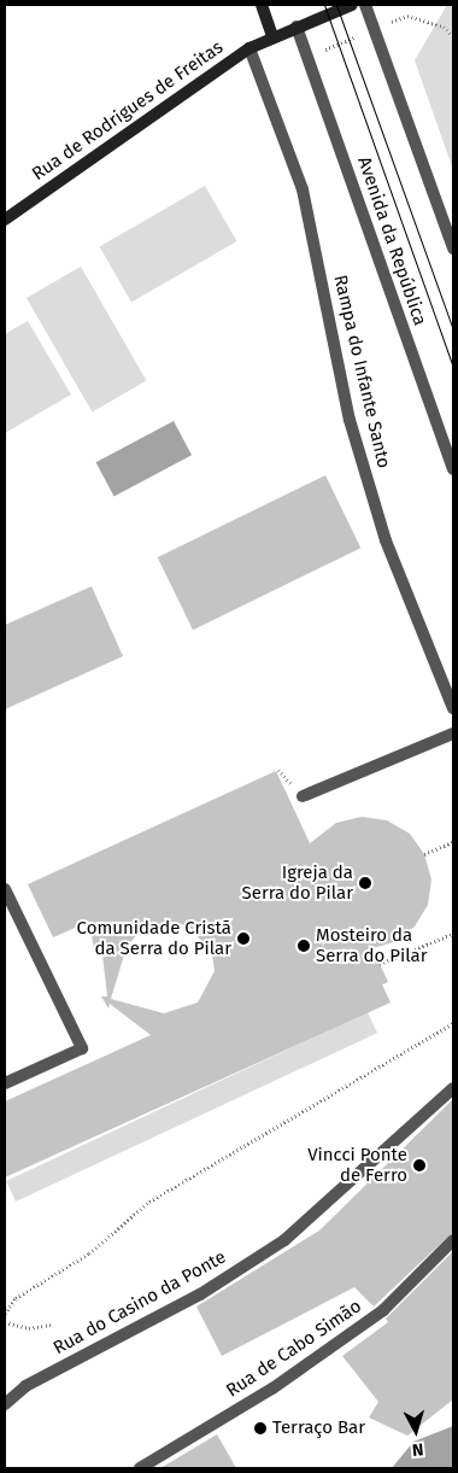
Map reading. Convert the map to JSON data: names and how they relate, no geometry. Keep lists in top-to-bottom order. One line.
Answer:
{"streets":{"main road":["Rua de Rodrigues de Freitas"],"street":["Avenida da República","Rampa do Infante Santo","Rua do Casino da Ponte","Rua de Cabo Simão"]},"crossings":[["Rua de Rodrigues de Freitas","Rampa do Infante Santo"]],"places":["Igreja da Serra do Pilar","Comunidade Cristã da Serra do Pilar","Mosteiro da Serra do Pilar","Vincci Ponte de Ferro","Terraço Bar"],"north":"bottom"}
